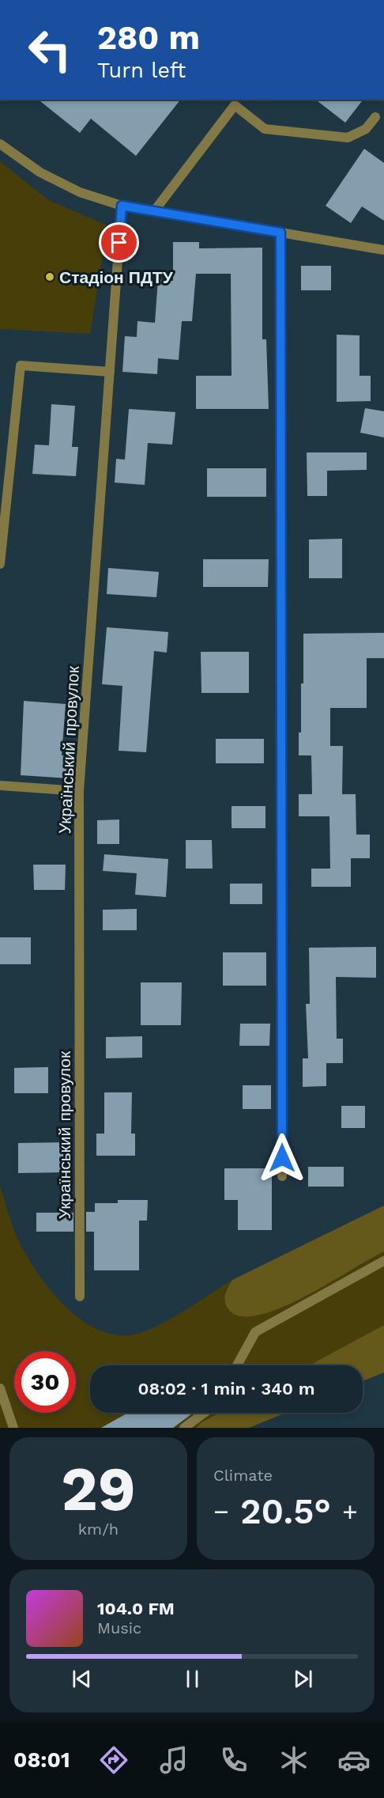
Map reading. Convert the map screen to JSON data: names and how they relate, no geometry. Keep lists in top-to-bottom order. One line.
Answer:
{"streets":{"street":["Український провулок"]},"places":["Стадіон ПДТУ"],"page":{"turn":["280 m","Turn left"],"limit":"30","trip":"08:02 · 1 min · 340 m","tile":[["29","km/h"],"Climate"],"heat":["−","20.5°","+"],"song":["104.0 FM","Music"],"tabs":"08:01"}}
